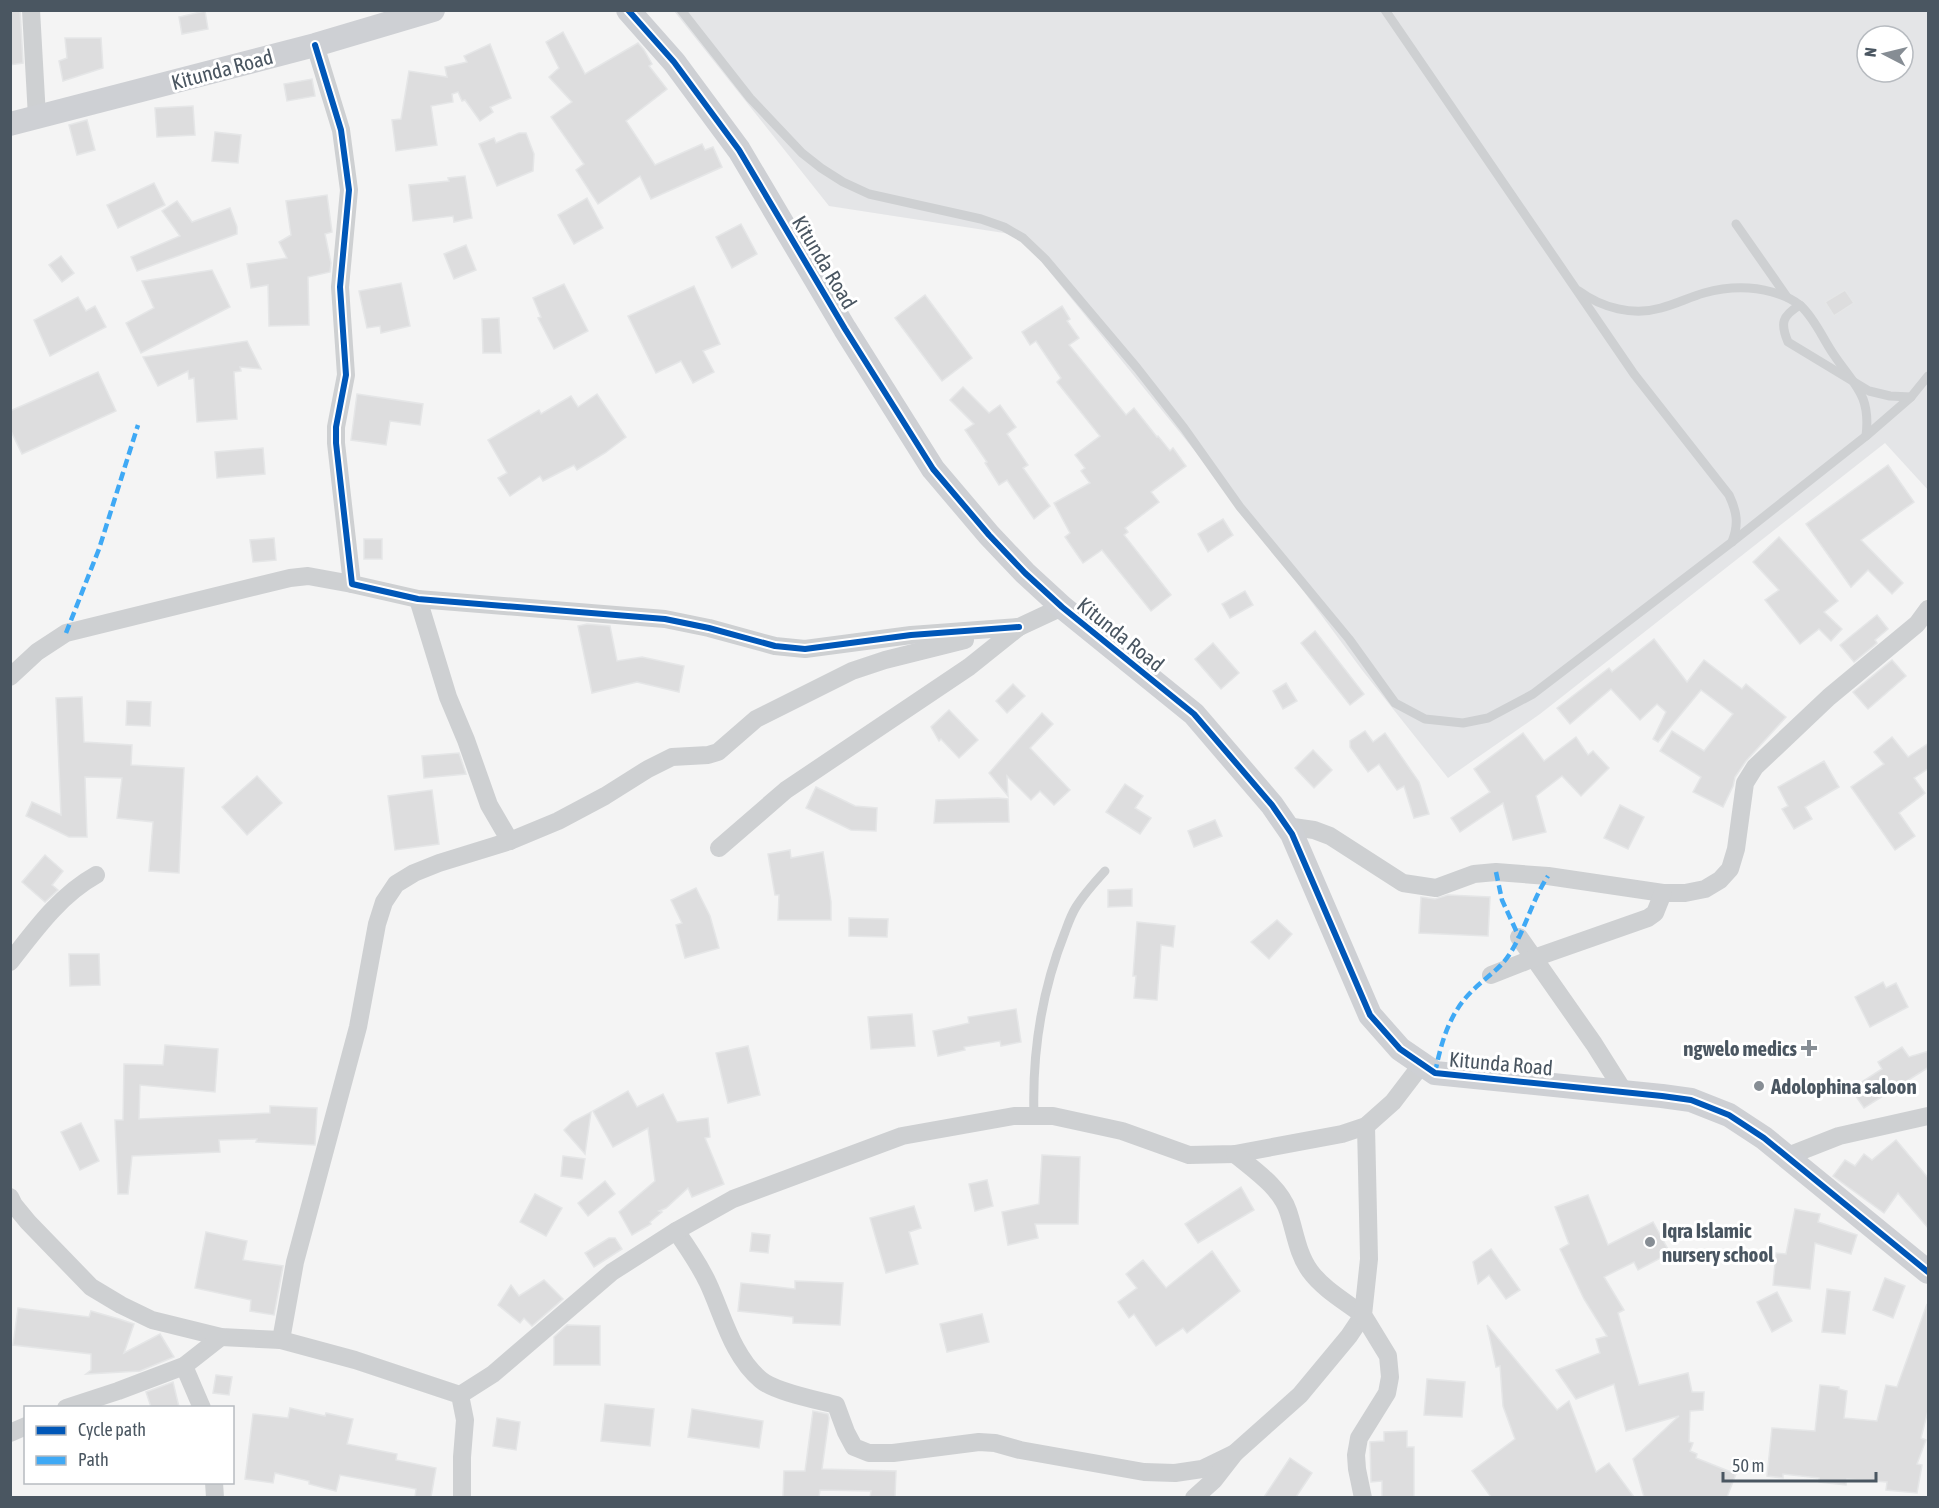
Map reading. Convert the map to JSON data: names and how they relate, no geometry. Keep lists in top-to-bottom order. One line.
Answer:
{"streets":{"street":["Kitunda Road"]},"places":{"health":["ngwelo medics"],"other":["Adolophina saloon","Iqra Islamic nursery school"]},"legend":["Cycle path","Path"],"scale_bar":"50 m","north":"left"}
